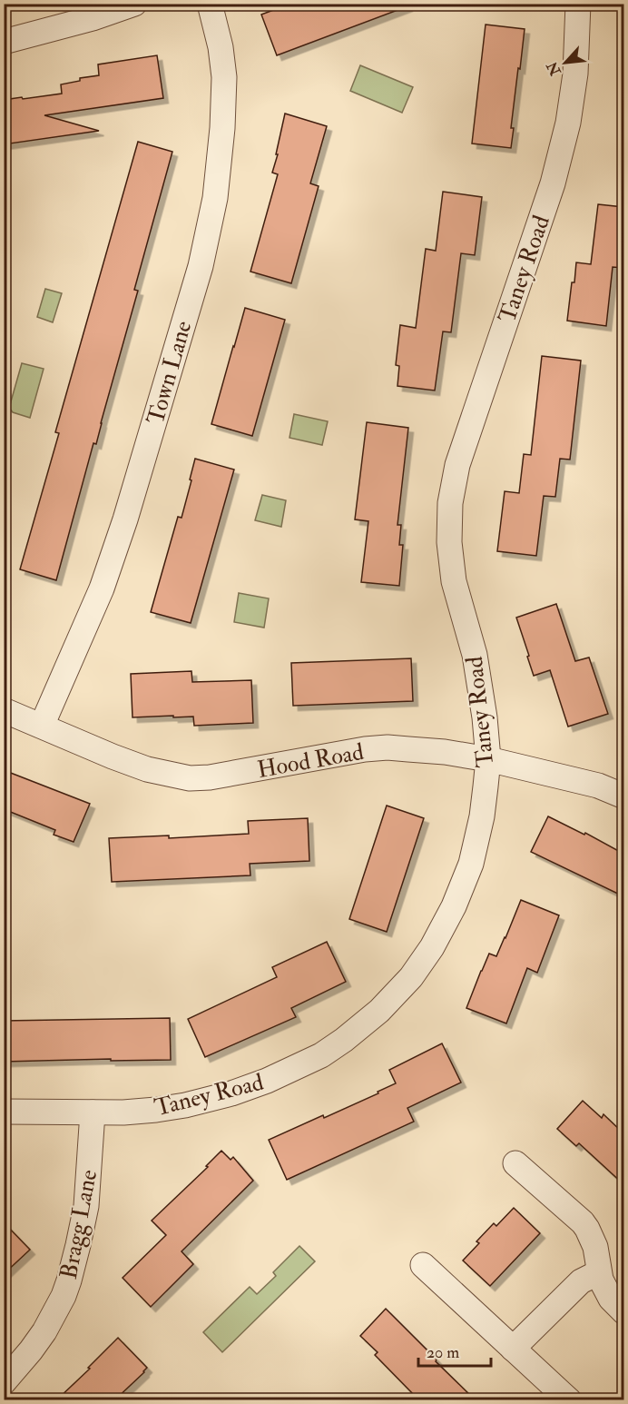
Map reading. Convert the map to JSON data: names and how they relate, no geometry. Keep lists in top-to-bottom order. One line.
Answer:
{"streets":{"street":["Taney Road","Town Lane","Hood Road","Bragg Lane"]},"crossings":[["Taney Road","Hood Road"],["Taney Road","Bragg Lane"],["Town Lane","Hood Road"]],"scale_bar":"20 m","north":"bottom left"}
